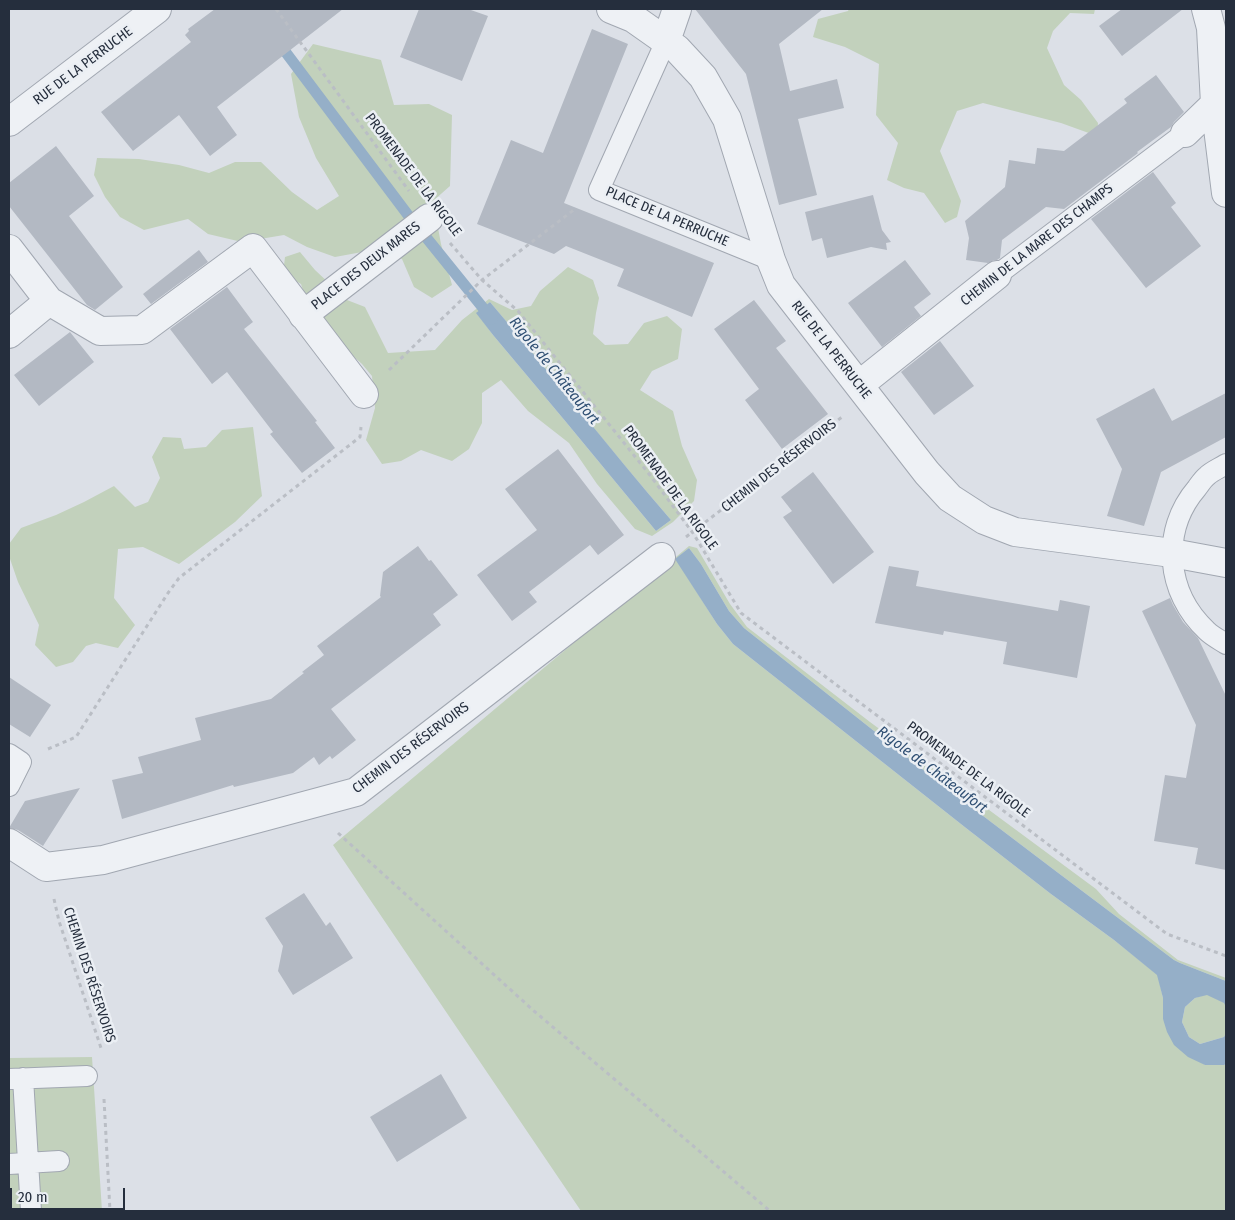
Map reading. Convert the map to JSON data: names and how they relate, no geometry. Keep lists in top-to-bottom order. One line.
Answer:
{"streets":{"street":["RUE DE LA PERRUCHE","CHEMIN DE LA MARE DES CHAMPS","PLACE DES DEUX MARES","CHEMIN DES RÉSERVOIRS"],"lane":["PLACE DE LA PERRUCHE"],"path":["PROMENADE DE LA RIGOLE"]},"crossings":[["RUE DE LA PERRUCHE","PLACE DE LA PERRUCHE"],["RUE DE LA PERRUCHE","CHEMIN DE LA MARE DES CHAMPS"],["RUE DE LA PERRUCHE","CHEMIN DES RÉSERVOIRS"],["PROMENADE DE LA RIGOLE","PLACE DES DEUX MARES"],["PROMENADE DE LA RIGOLE","CHEMIN DES RÉSERVOIRS"],["CHEMIN DE LA MARE DES CHAMPS","CHEMIN DES RÉSERVOIRS"]],"water":["Rigole de Châteaufort"],"scale_bar":"20 m"}
